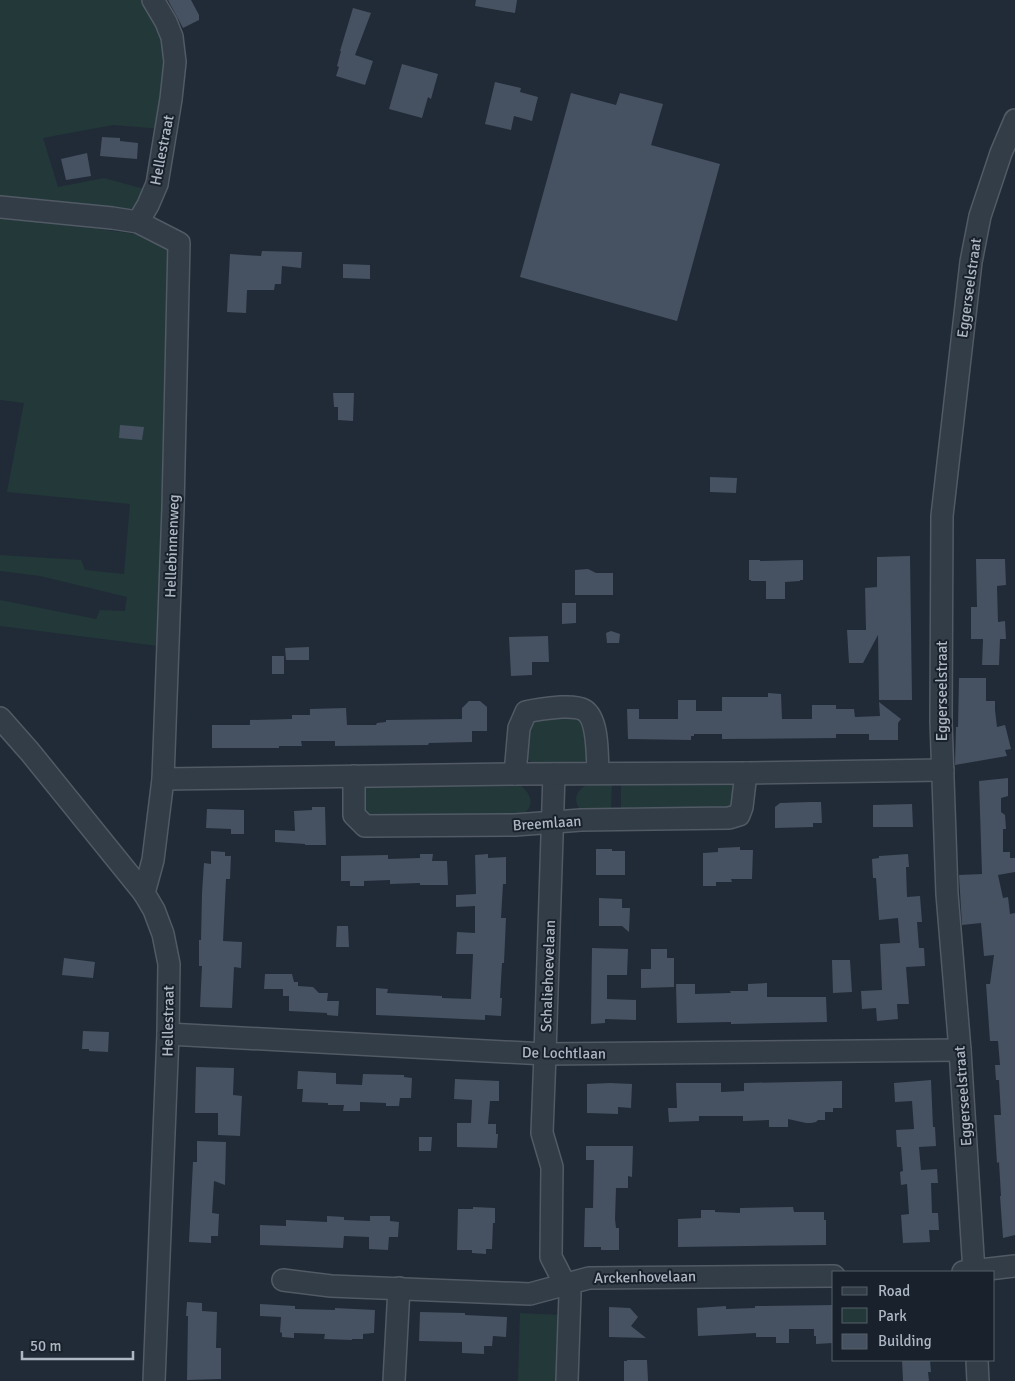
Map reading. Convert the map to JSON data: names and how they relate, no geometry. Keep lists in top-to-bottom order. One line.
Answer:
{"streets":{"street":["Hellestraat","Eggerseelstraat","Hellebinnenweg","Breemlaan","Schaliehoevelaan","De Lochtlaan","Arckenhovelaan"]},"crossings":[["Hellestraat","Hellebinnenweg"],["Hellestraat","De Lochtlaan"],["Eggerseelstraat","De Lochtlaan"],["Breemlaan","Schaliehoevelaan"],["Schaliehoevelaan","De Lochtlaan"],["Schaliehoevelaan","Arckenhovelaan"]],"legend":["Road","Park","Building"],"scale_bar":"50 m"}
